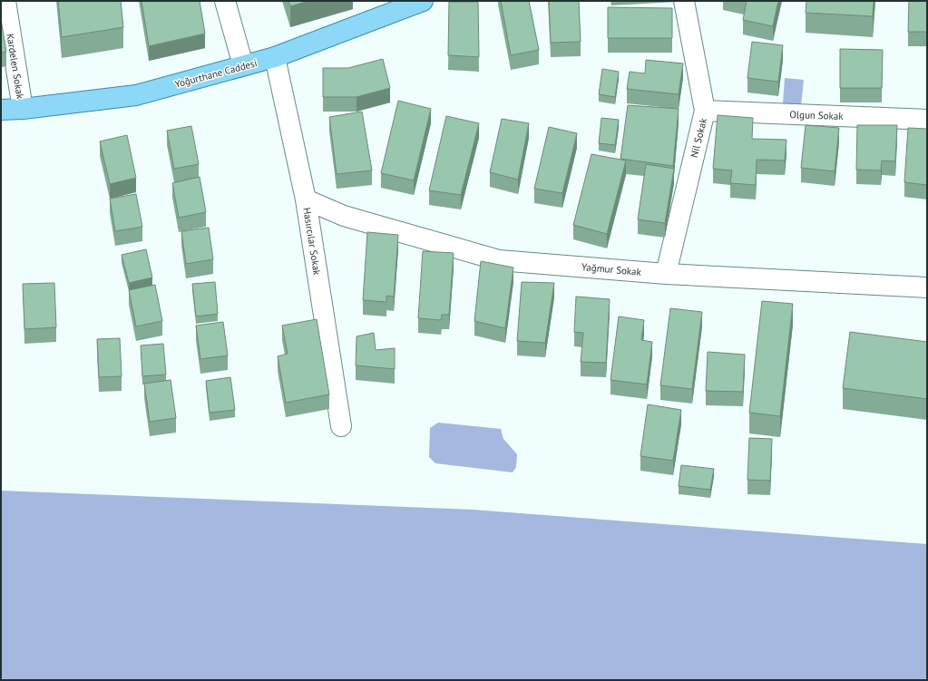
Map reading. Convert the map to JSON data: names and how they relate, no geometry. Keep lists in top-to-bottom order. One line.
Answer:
{"streets":{"main road":["Yoğurthane Caddesi"],"street":["Kardelen Sokak","Olgun Sokak","Nil Sokak","Hasırcılar Sokak","Yağmur Sokak"]},"crossings":[["Kardelen Sokak","Yoğurthane Caddesi"],["Yoğurthane Caddesi","Hasırcılar Sokak"],["Olgun Sokak","Nil Sokak"],["Nil Sokak","Yağmur Sokak"],["Hasırcılar Sokak","Yağmur Sokak"]]}
